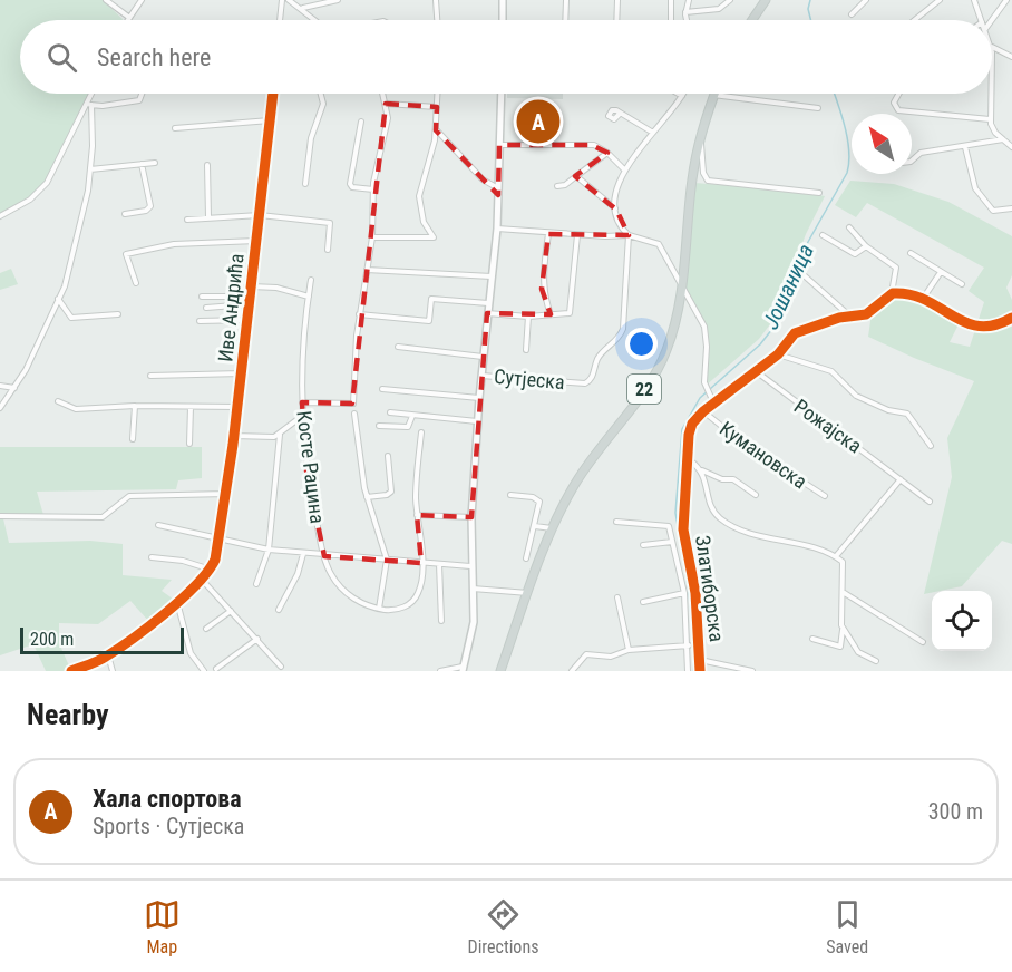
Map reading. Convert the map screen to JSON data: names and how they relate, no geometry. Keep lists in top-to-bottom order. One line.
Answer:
{"streets":{"main road":["22"],"street":["Иве Андрића","Сутјеска","Рожајска","Кумановска","Косте Рацина","Златиборска"]},"crossings":[["Рожајска","Кумановска"],["Кумановска","Златиборска"]],"water":["Јошаница"],"scale_bar":"200 m","north":"top left","page":{"search":"Search here","pins":"A","scale":"200 m","heading":"Nearby","list":[{"mark":"A","name":"Хала спортова","note":"Sports · Сутјеска","value":"300 m"}],"nav":["Map","Directions","Saved"]}}
